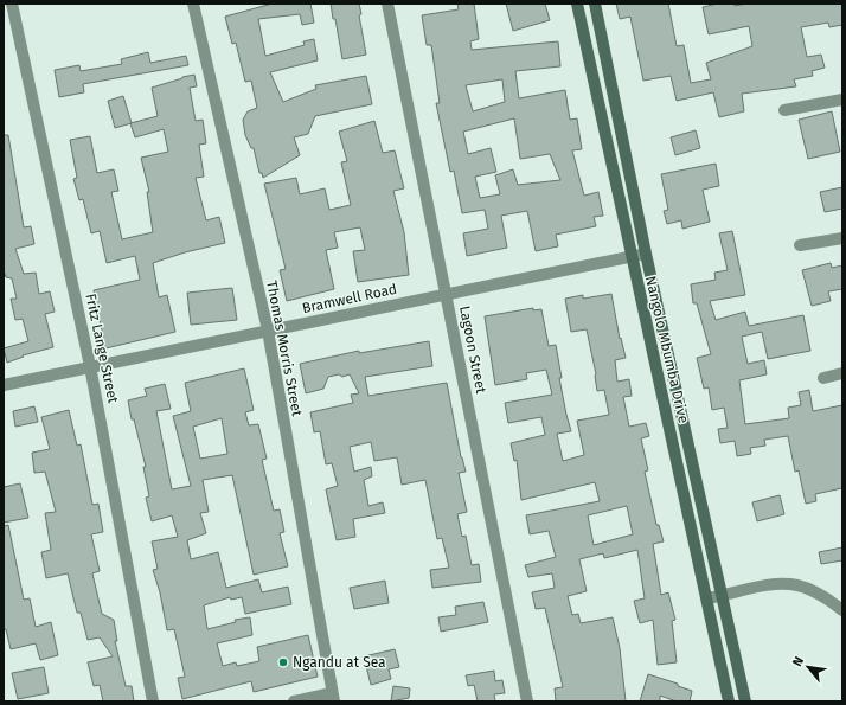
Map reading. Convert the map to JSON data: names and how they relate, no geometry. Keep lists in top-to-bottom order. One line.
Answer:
{"streets":{"street":["Bramwell Road","Fritz Lange Street","Thomas Morris Street","Lagoon Street","Nangolo Mbumba Drive"]},"crossings":[["Bramwell Road","Fritz Lange Street"],["Bramwell Road","Thomas Morris Street"],["Bramwell Road","Lagoon Street"],["Bramwell Road","Nangolo Mbumba Drive"]],"places":["Ngandu at Sea"],"north":"top left"}
